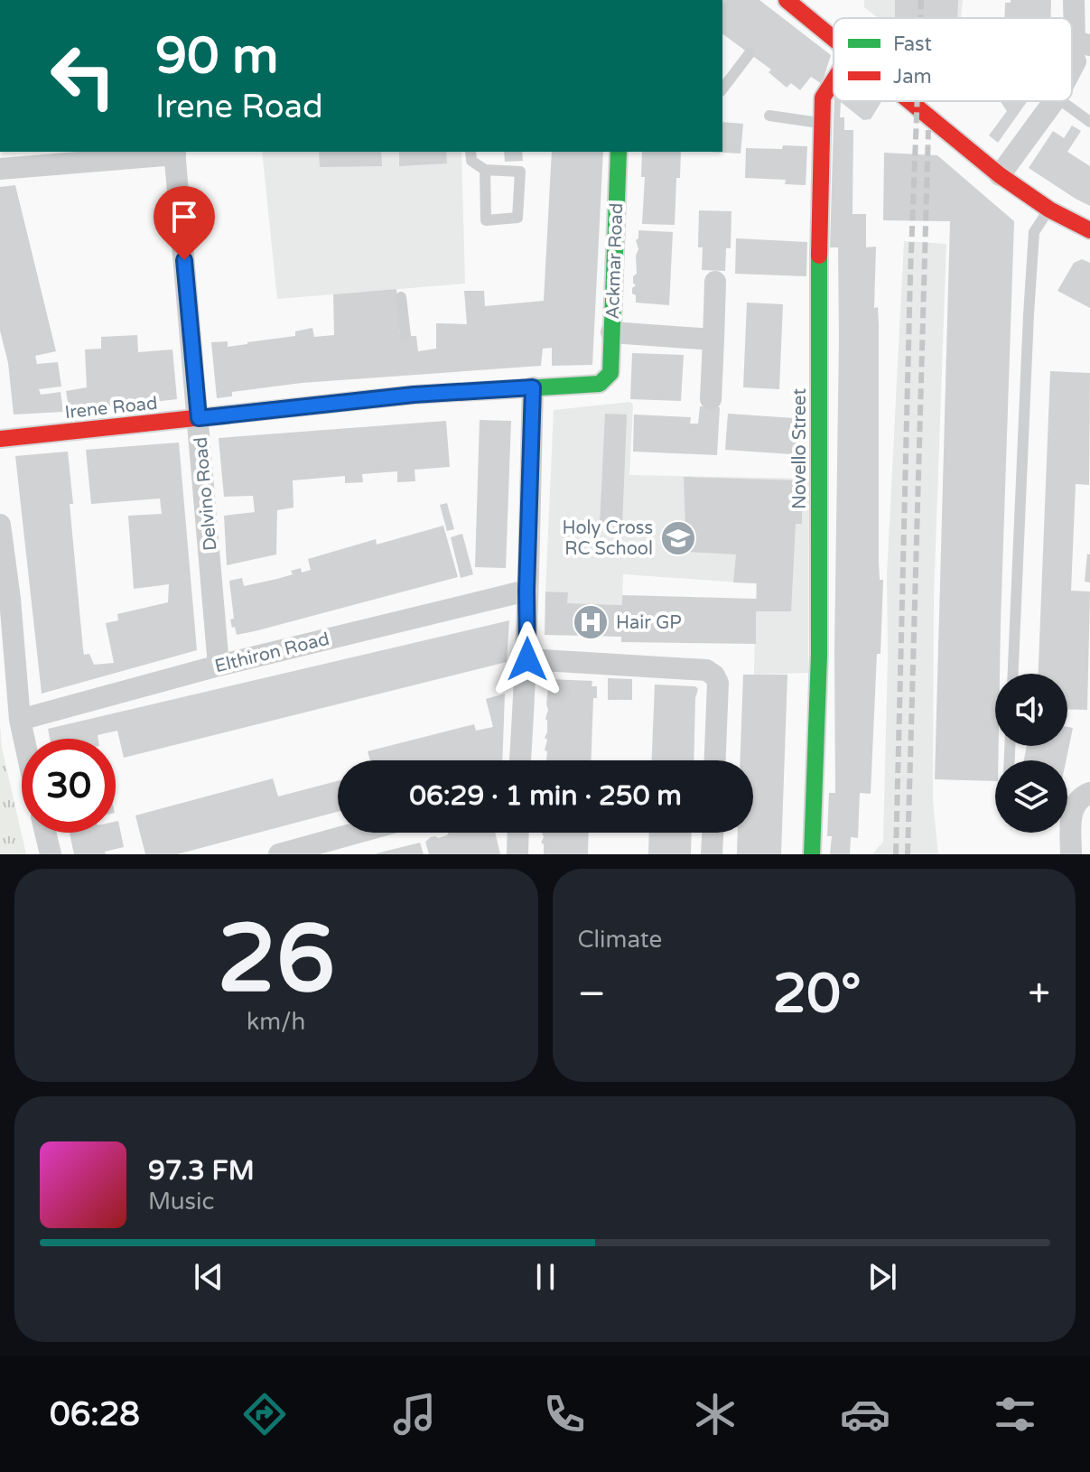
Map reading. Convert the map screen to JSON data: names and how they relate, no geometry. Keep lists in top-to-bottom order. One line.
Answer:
{"streets":{"street":["Ackmar Road","Irene Road","Novello Street","Delvino Road","Elthiron Road"]},"crossings":[["Ackmar Road","Irene Road"],["Irene Road","Delvino Road"],["Delvino Road","Elthiron Road"]],"places":{"school or university":["Holy Cross RC School"],"hospital":["Hair GP"]},"legend":["Fast","Jam"],"page":{"turn":["90 m","Irene Road"],"limit":"30","trip":"06:29 · 1 min · 250 m","tile":[["26","km/h"],"Climate"],"heat":["−","20°","+"],"song":["97.3 FM","Music"],"tabs":"06:28"}}
